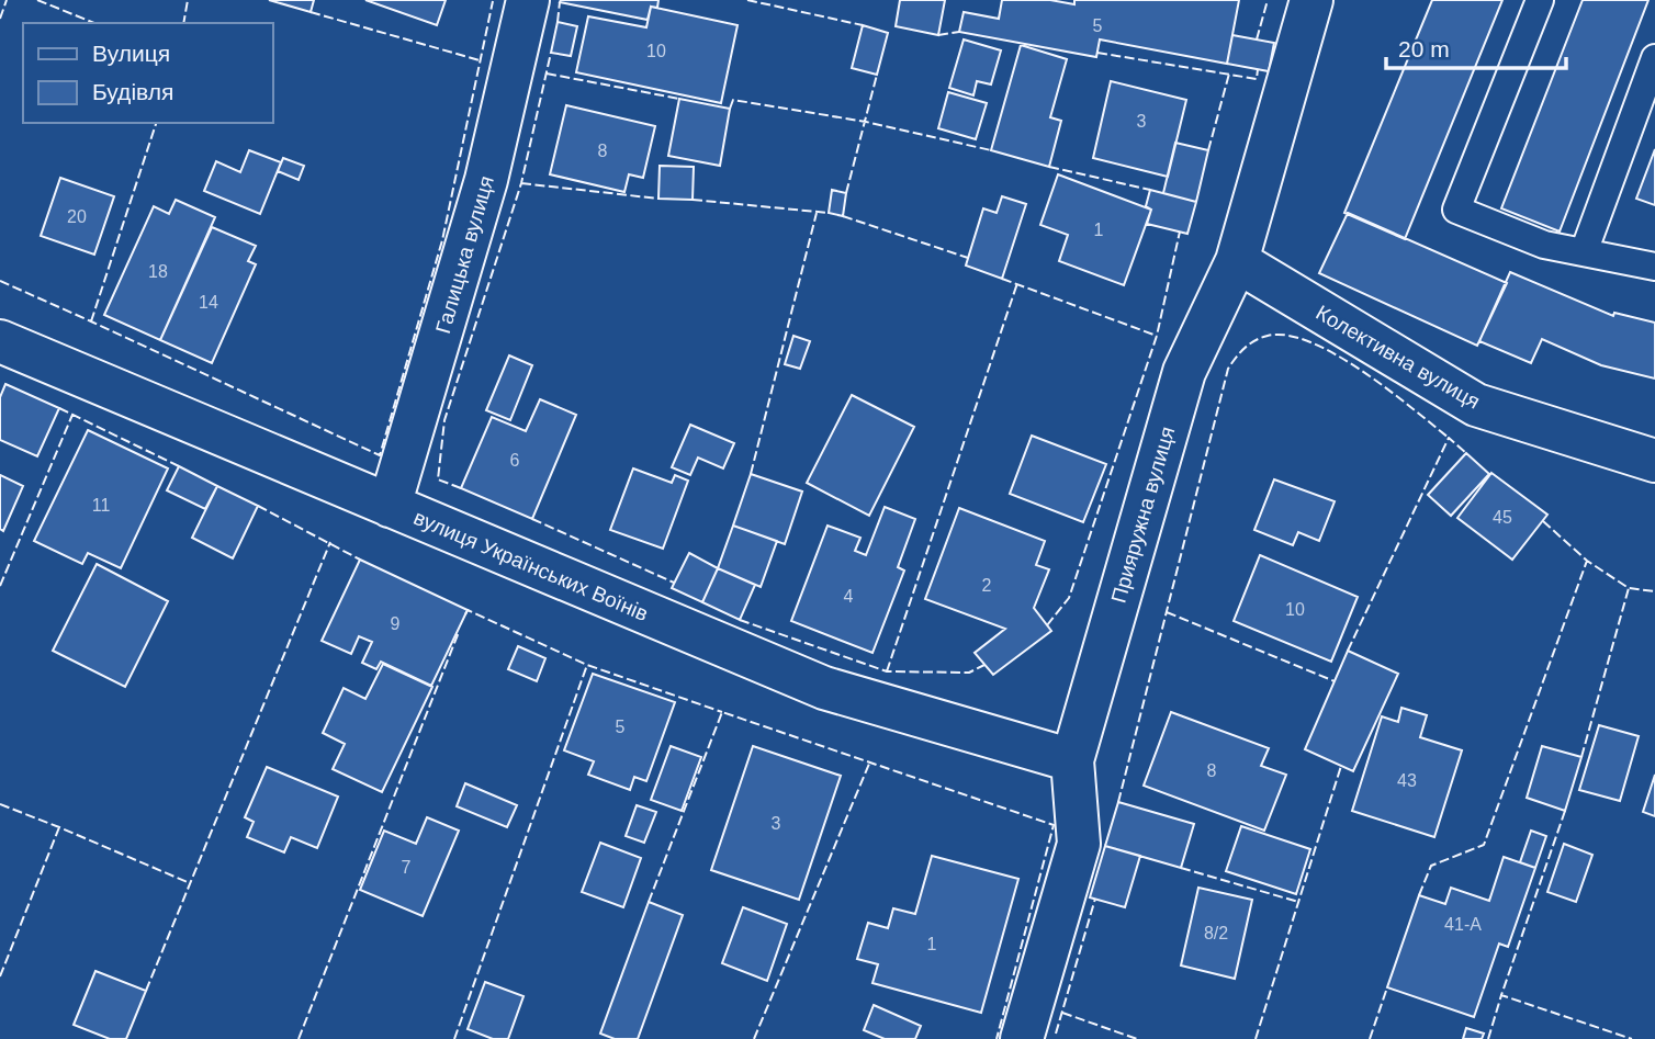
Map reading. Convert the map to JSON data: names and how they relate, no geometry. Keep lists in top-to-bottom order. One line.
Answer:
{"streets":{"street":["Галицька вулиця","Колективна вулиця","Прияружна вулиця","вулиця Українських Воїнів"]},"crossings":[["Галицька вулиця","вулиця Українських Воїнів"],["Колективна вулиця","Прияружна вулиця"],["Прияружна вулиця","вулиця Українських Воїнів"]],"house_numbers":["5","10","3","8","20","1","18","14","6","11","45","2","4","10","9","5","8","43","3","7","41-А","8/2","1"],"legend":["Вулиця","Будівля"],"scale_bar":"20 m"}
